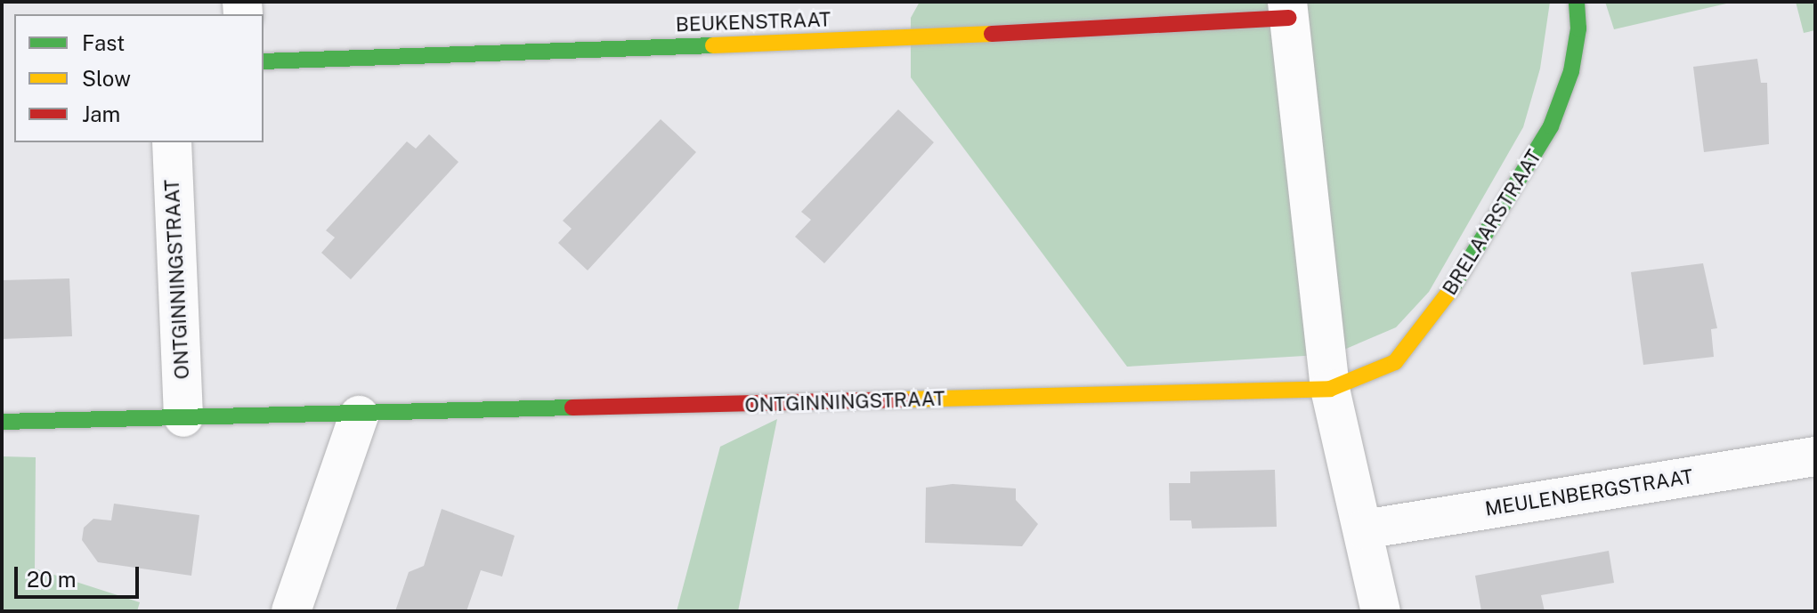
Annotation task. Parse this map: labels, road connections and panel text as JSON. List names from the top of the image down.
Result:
{
  "streets": {
    "street": [
      "BEUKENSTRAAT",
      "BRELAARSTRAAT",
      "ONTGINNINGSTRAAT",
      "MEULENBERGSTRAAT"
    ]
  },
  "crossings": [
    ["BRELAARSTRAAT", "ONTGINNINGSTRAAT"]
  ],
  "legend": ["Fast", "Slow", "Jam"],
  "scale_bar": "20 m"
}
